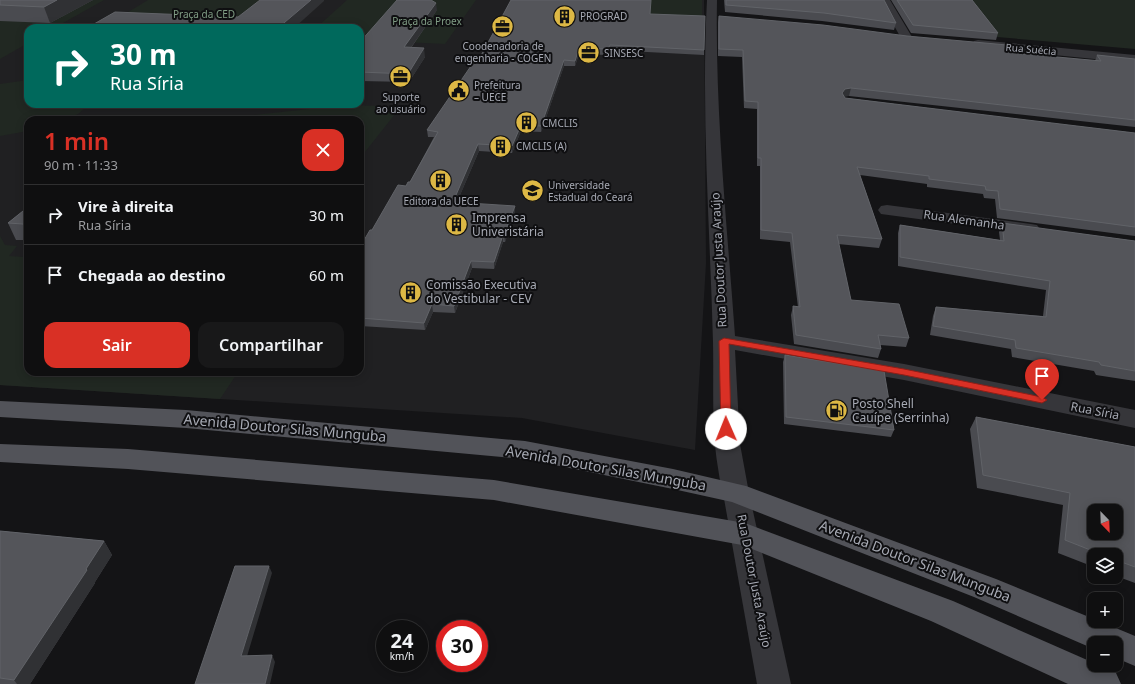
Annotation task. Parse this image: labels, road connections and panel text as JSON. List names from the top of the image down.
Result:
{
  "streets": {
    "main road": ["Avenida Doutor Silas Munguba"],
    "street": [
      "Rua Suécia",
      "Rua Alemanha",
      "Rua Doutor Justa Araújo",
      "Rua Síria"
    ]
  },
  "crossings": [
    ["Rua Doutor Justa Araújo", "Rua Síria"],
    ["Rua Doutor Justa Araújo", "Avenida Doutor Silas Munguba"]
  ],
  "parks": ["Praça da CED", "Praça da Proex"],
  "places": {
    "building": [
      "PROGRAD",
      "CMCLIS",
      "CMCLIS (A)",
      "Editora da UECE",
      "Imprensa Univeristária",
      "Comissão Executiva do Vestibular - CEV"
    ],
    "office": ["Coodenadoria de engenharia - COGEN", "SINSESC", "Suporte ao usuário"],
    "public building": ["Prefeitura – UECE"],
    "school or university": ["Universidade Estadual do Ceará"],
    "fuel station": ["Posto Shell Cauípe (Serrinha)"]
  },
  "north": "bottom right",
  "page": {
    "turn": ["30 m", "Rua Síria"],
    "heading": ["1 min", "90 m · 11:33"],
    "list": [
      {
        "name": "Vire à direita",
        "note": "Rua Síria",
        "value": "30 m"
      },
      {
        "name": "Chegada ao destino",
        "value": "60 m"
      }
    ],
    "buttons": ["Sair", "Compartilhar"],
    "map_buttons": ["+", "−"],
    "speed": "24 km/h",
    "limit": "30"
  }
}
